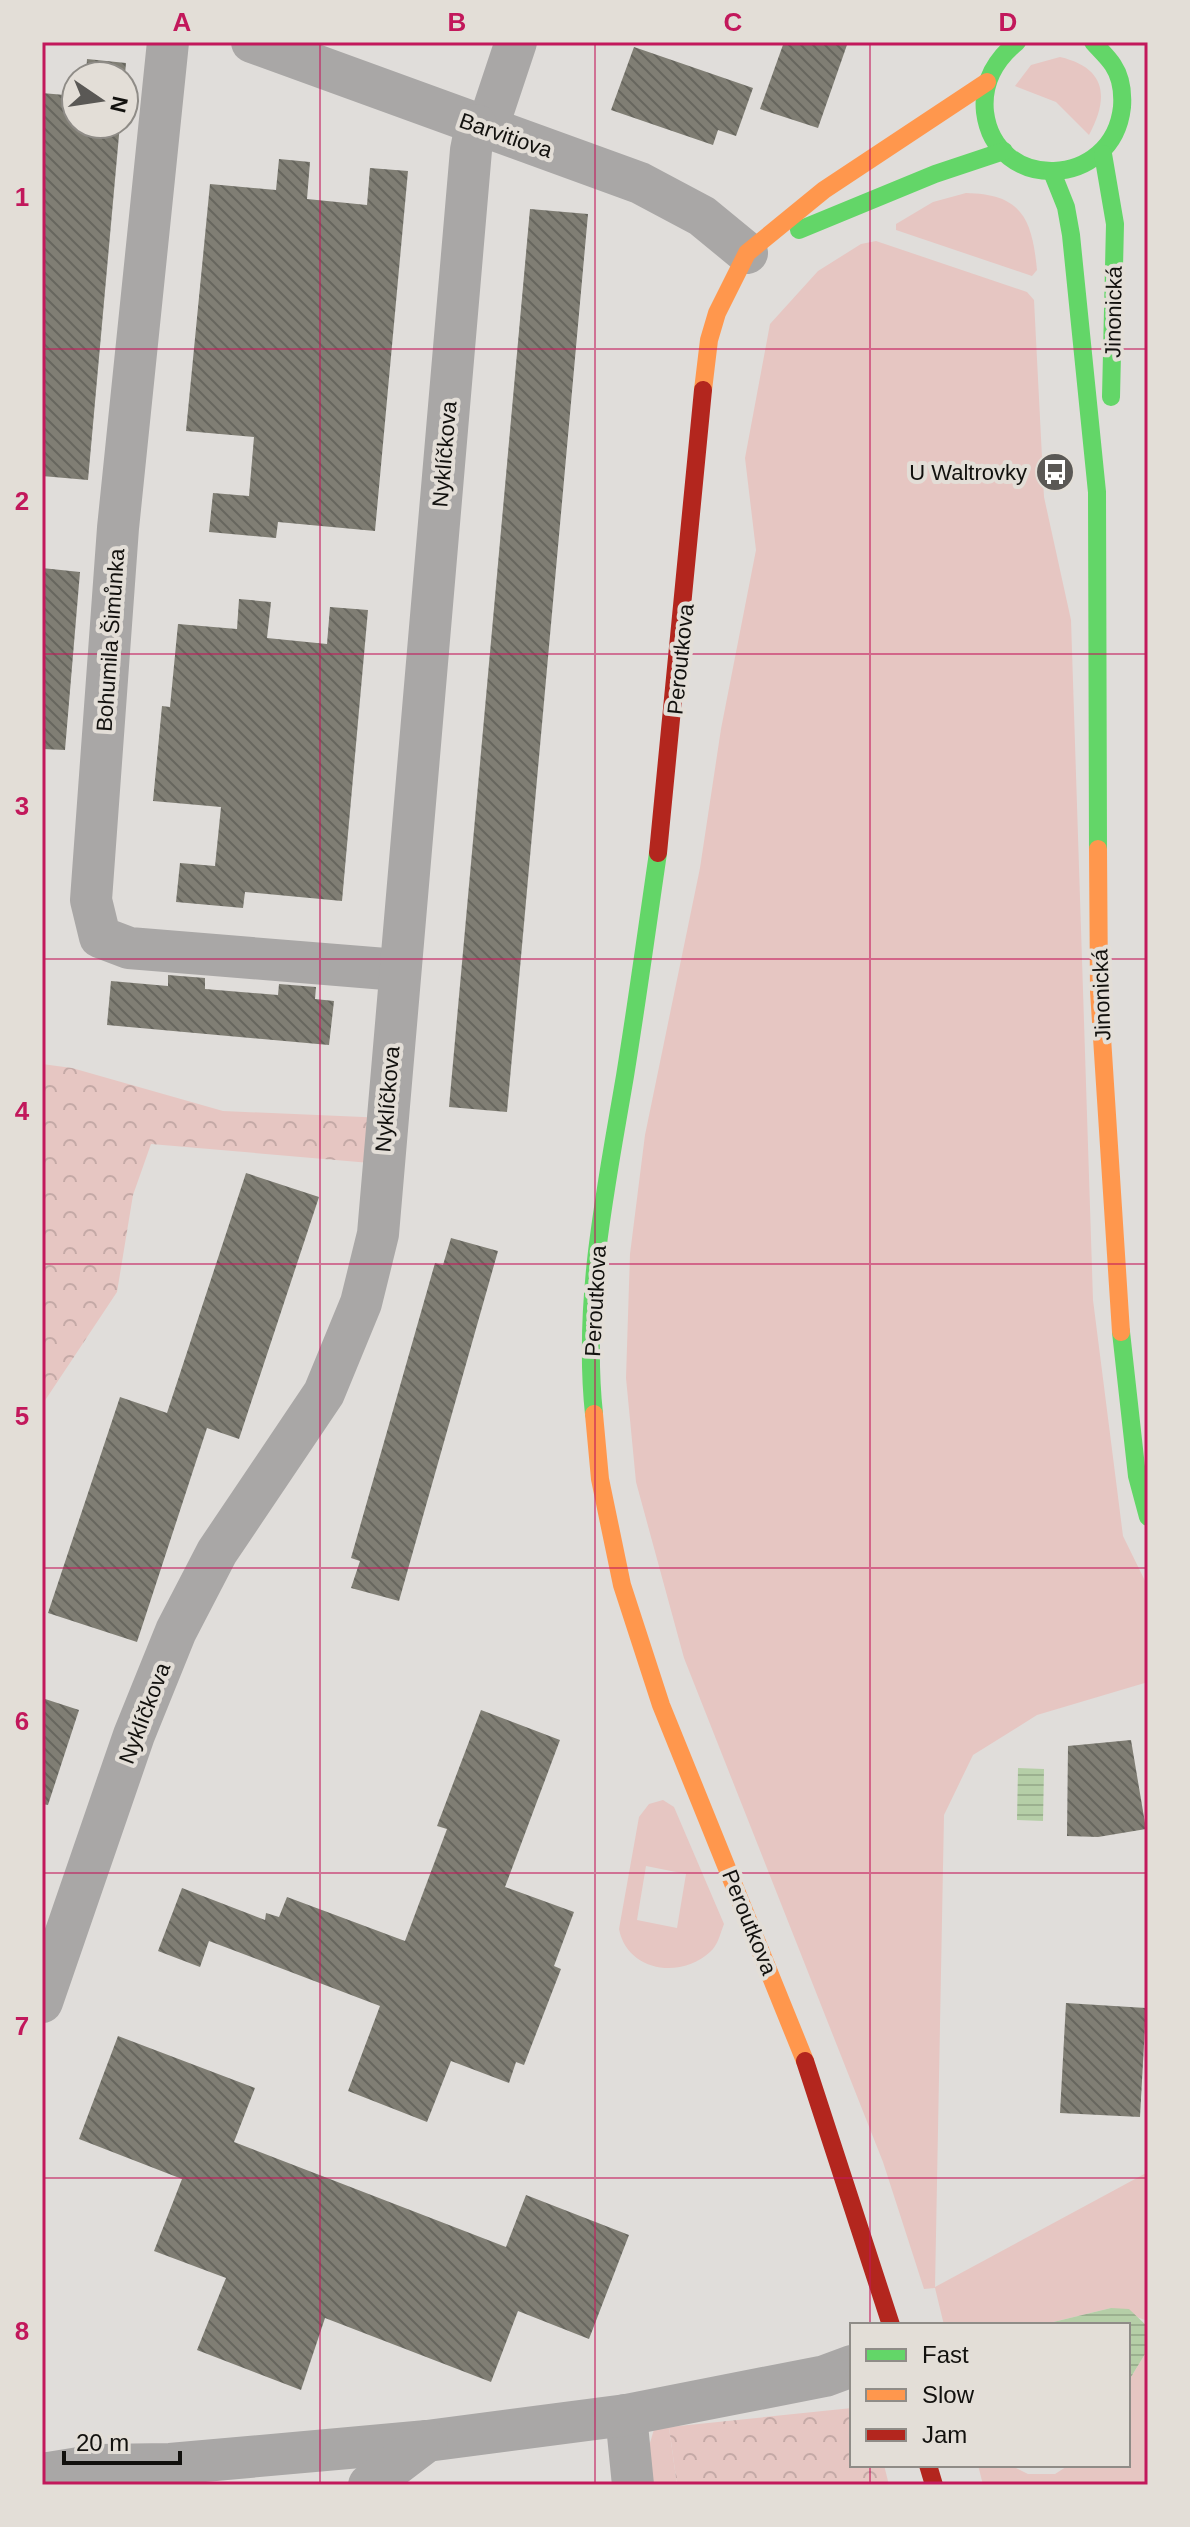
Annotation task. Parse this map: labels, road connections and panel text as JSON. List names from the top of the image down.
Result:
{
  "streets": {
    "street": [
      "Barvitiova",
      "Jinonická",
      "Nyklíčkova",
      "Bohumila Šimůnka",
      "Peroutkova"
    ]
  },
  "crossings": [
    ["Barvitiova", "Nyklíčkova"],
    ["Barvitiova", "Peroutkova"],
    ["Nyklíčkova", "Bohumila Šimůnka"]
  ],
  "places": {
    "bus stop": ["U Waltrovky"]
  },
  "legend": ["Fast", "Slow", "Jam"],
  "scale_bar": "20 m",
  "north": "right",
  "grid": {
    "columns": [
      "A",
      "B",
      "C",
      "D"
    ],
    "rows": [
      "1",
      "2",
      "3",
      "4",
      "5",
      "6",
      "7",
      "8"
    ]
  }
}
